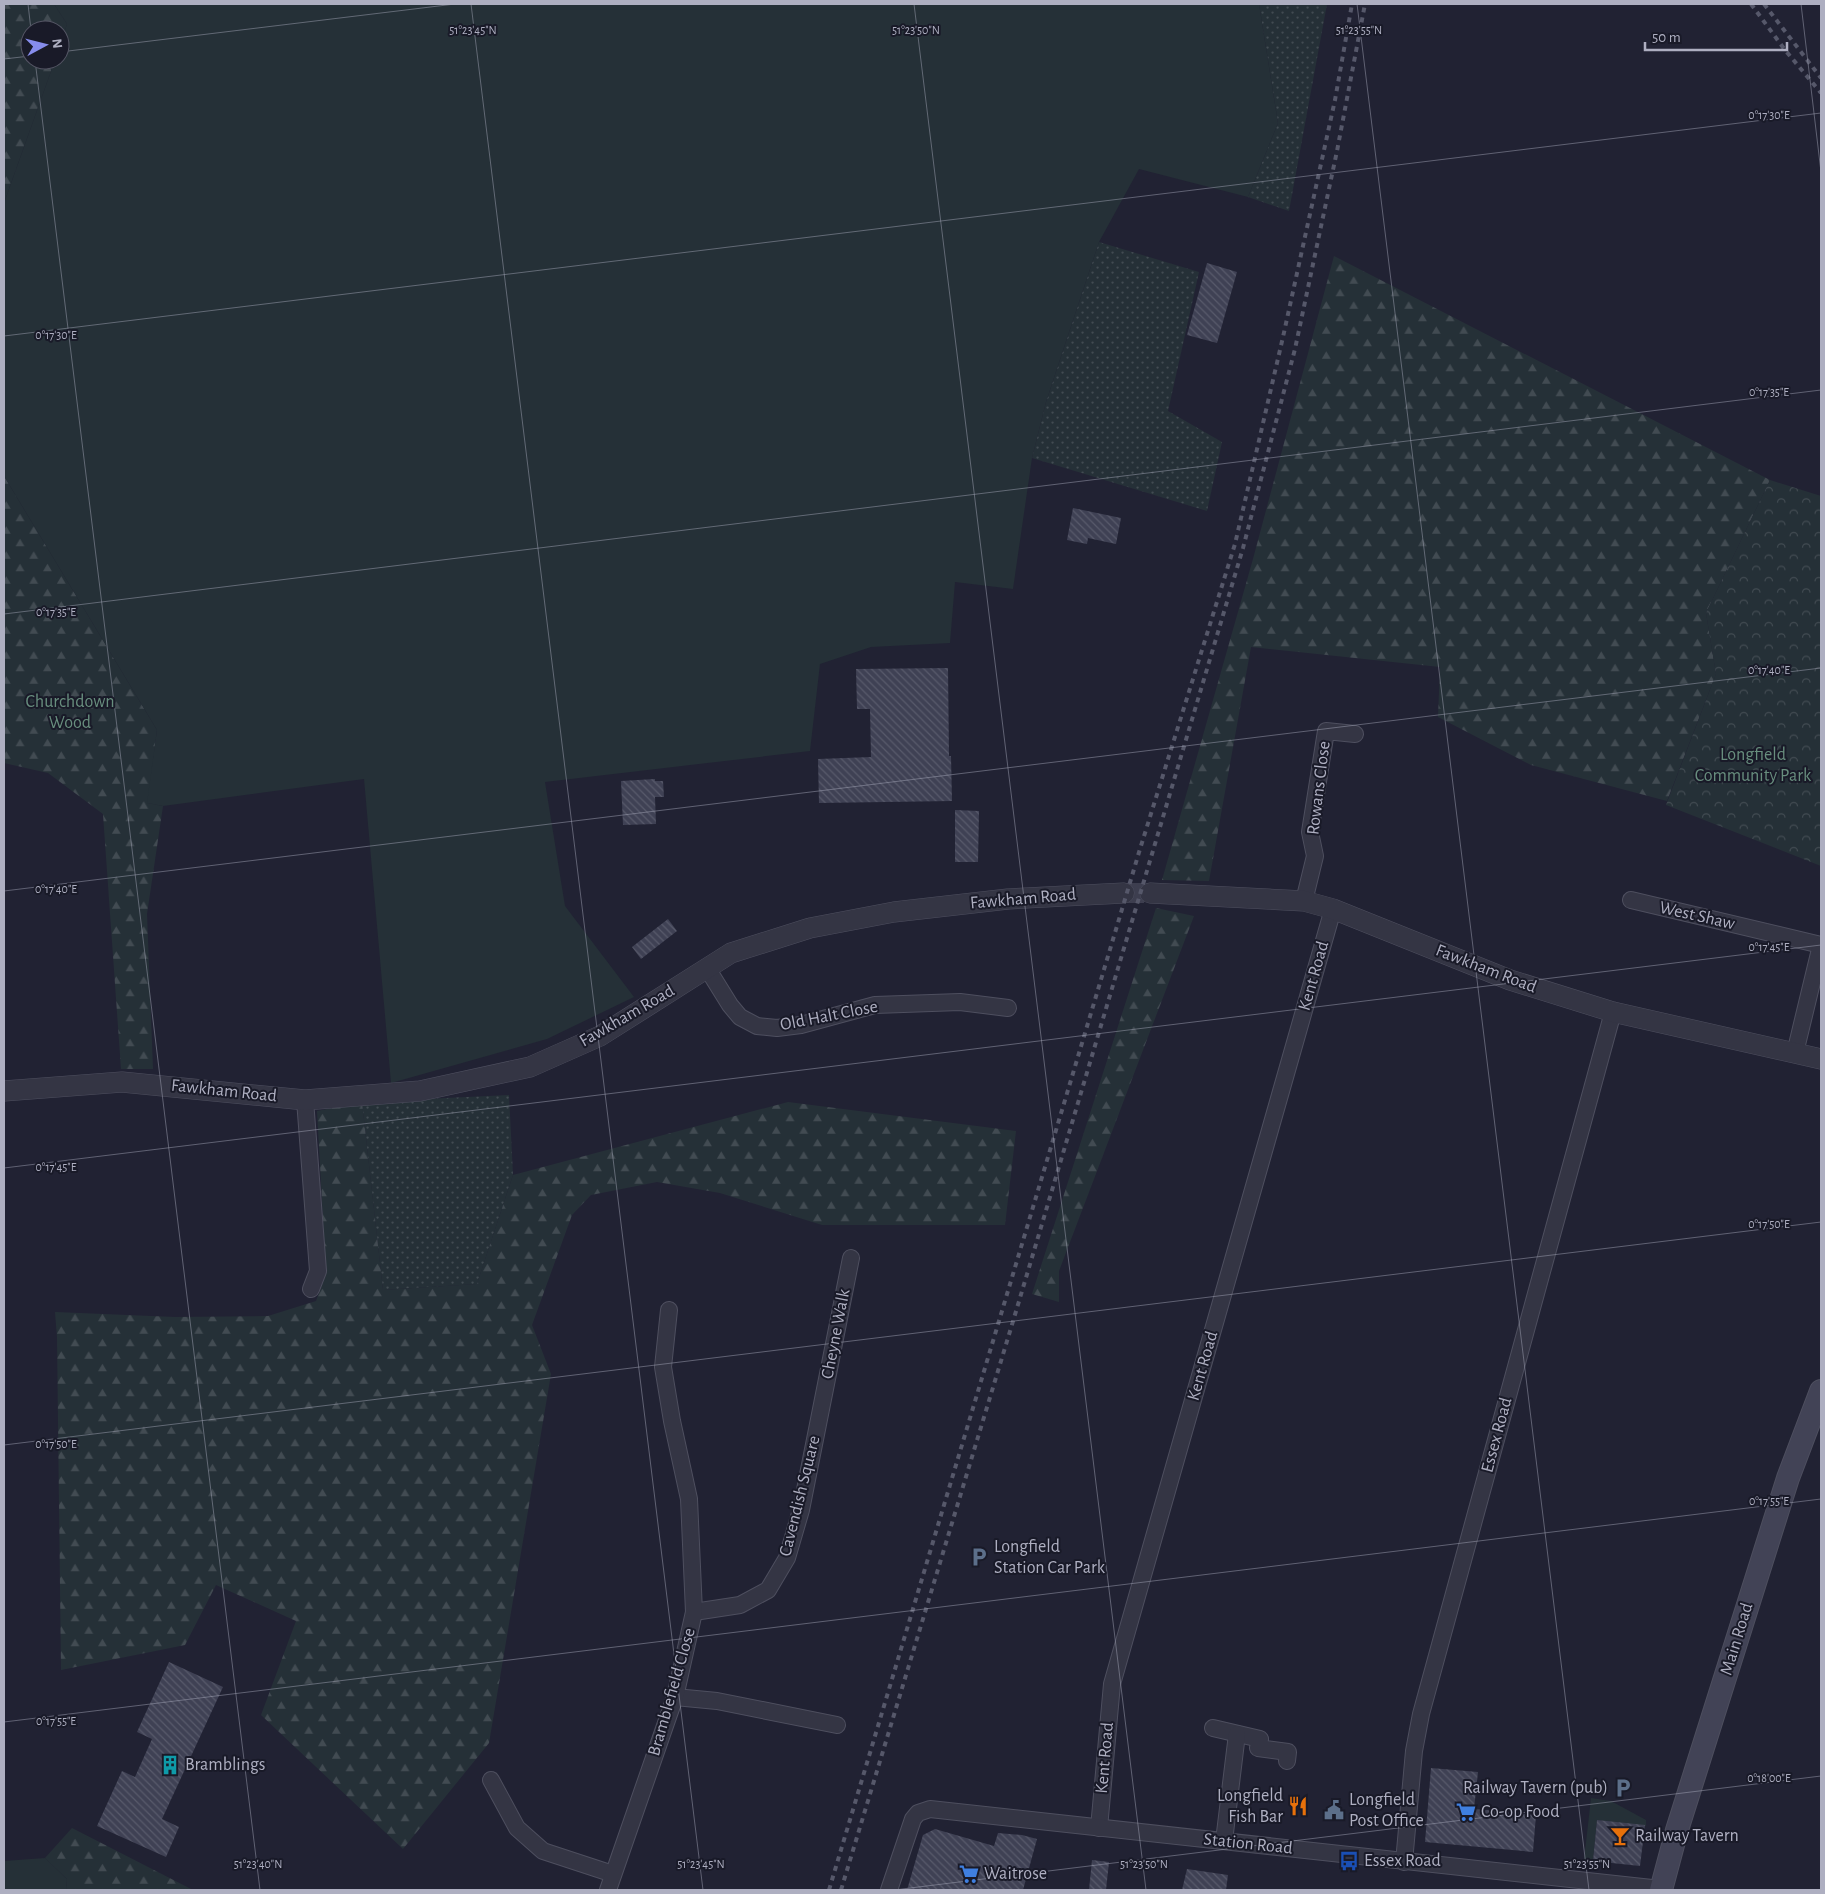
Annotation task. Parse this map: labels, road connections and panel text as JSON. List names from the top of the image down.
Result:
{
  "streets": {
    "main road": ["Main Road"],
    "street": [
      "Rowans Close",
      "Fawkham Road",
      "West Shaw",
      "Kent Road",
      "Old Halt Close",
      "Cheyne Walk",
      "Essex Road",
      "Cavendish Square",
      "Bramblefield Close",
      "Station Road"
    ]
  },
  "crossings": [
    ["Rowans Close", "Fawkham Road"],
    ["Fawkham Road", "West Shaw"],
    ["Fawkham Road", "Kent Road"],
    ["Fawkham Road", "Old Halt Close"],
    ["Fawkham Road", "Essex Road"],
    ["Kent Road", "Station Road"],
    ["Cheyne Walk", "Cavendish Square"],
    ["Essex Road", "Station Road"],
    ["Cavendish Square", "Bramblefield Close"],
    ["Main Road", "Station Road"]
  ],
  "parks": ["Churchdown Wood", "Longfield Community Park"],
  "places": {
    "parking": ["Longfield Station Car Park", "Railway Tavern (pub)"],
    "building": ["Bramblings"],
    "restaurant": ["Longfield Fish Bar"],
    "public building": ["Longfield Post Office"],
    "supermarket": ["Co-op Food", "Waitrose"],
    "bar": ["Railway Tavern"],
    "bus stop": ["Essex Road"]
  },
  "scale_bar": "50 m",
  "north": "right",
  "coordinates": [
    "51°23'45\"N",
    "51°23'50\"N",
    "51°23'55\"N",
    "0°17'30\"E",
    "0°17'35\"E",
    "0°17'40\"E",
    "0°17'45\"E",
    "0°17'50\"E",
    "0°17'55\"E",
    "0°18'00\"E",
    "51°23'40\"N"
  ]
}
